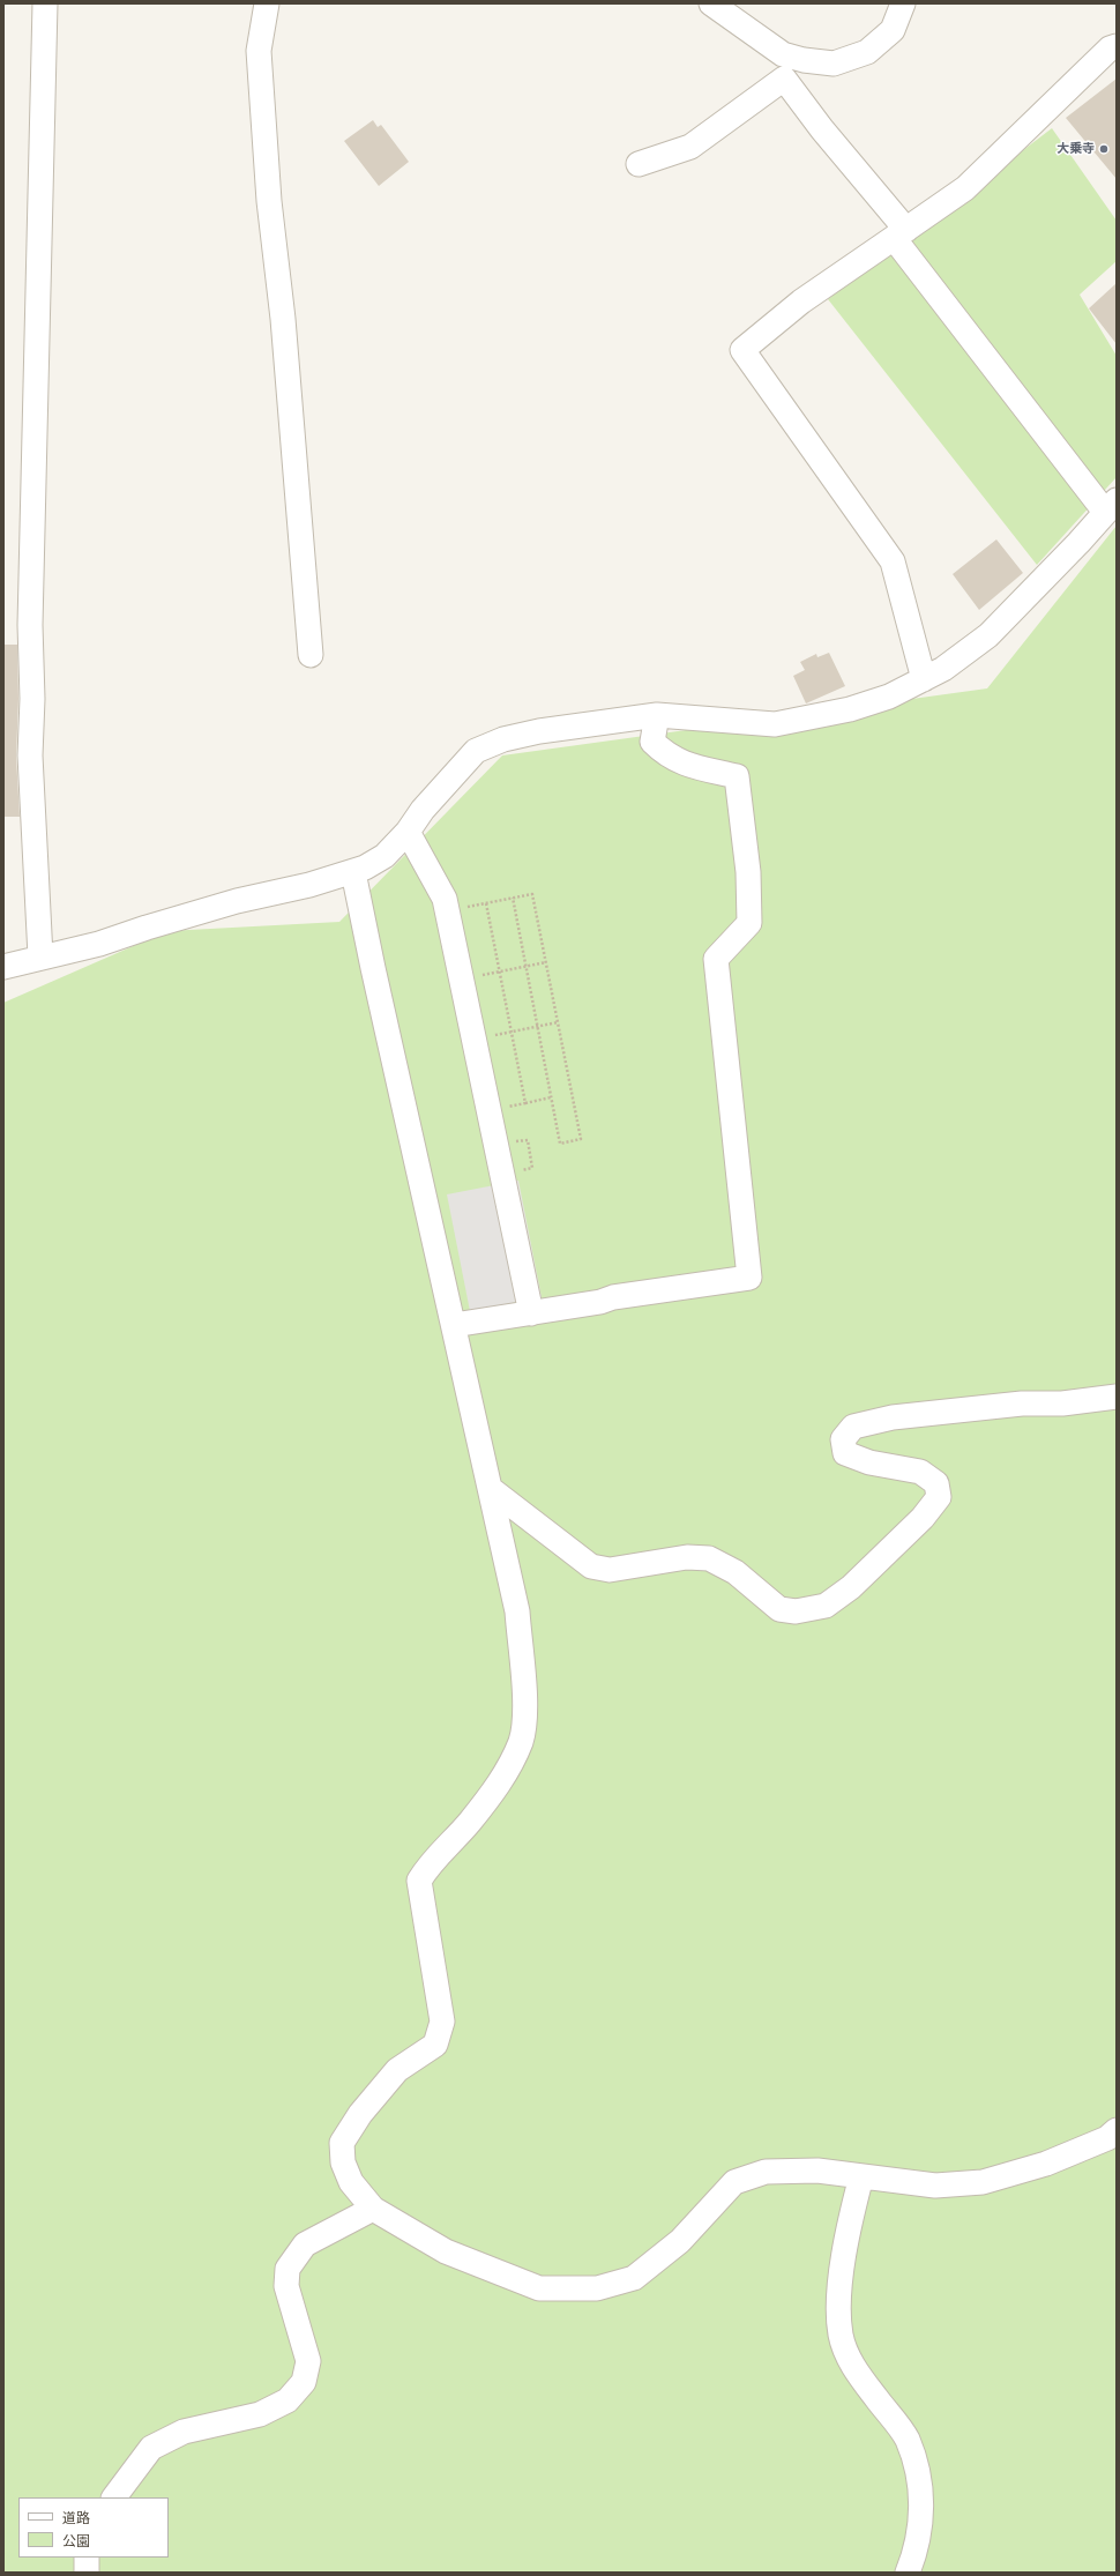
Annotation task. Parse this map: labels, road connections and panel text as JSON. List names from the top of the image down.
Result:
{
  "places": ["大乗寺"],
  "legend": ["道路", "公園"]
}
